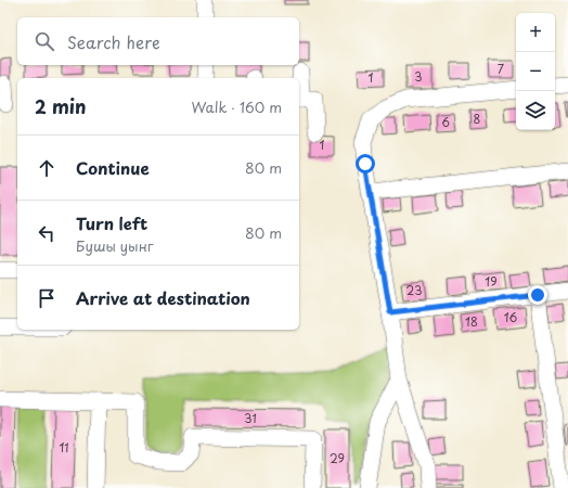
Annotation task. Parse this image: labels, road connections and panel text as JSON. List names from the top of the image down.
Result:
{
  "house_numbers": [
    "7",
    "3",
    "1",
    "8",
    "6",
    "1",
    "19",
    "23",
    "16",
    "18",
    "31",
    "11",
    "29"
  ],
  "page": {
    "map_buttons": ["+", "−"],
    "search": "Search here",
    "heading": ["2 min", "Walk · 160 m"],
    "list": [
      ["Continue", "80 m"],
      ["Turn left", "Бушы уынг", "80 m"],
      "Arrive at destination"
    ]
  }
}
